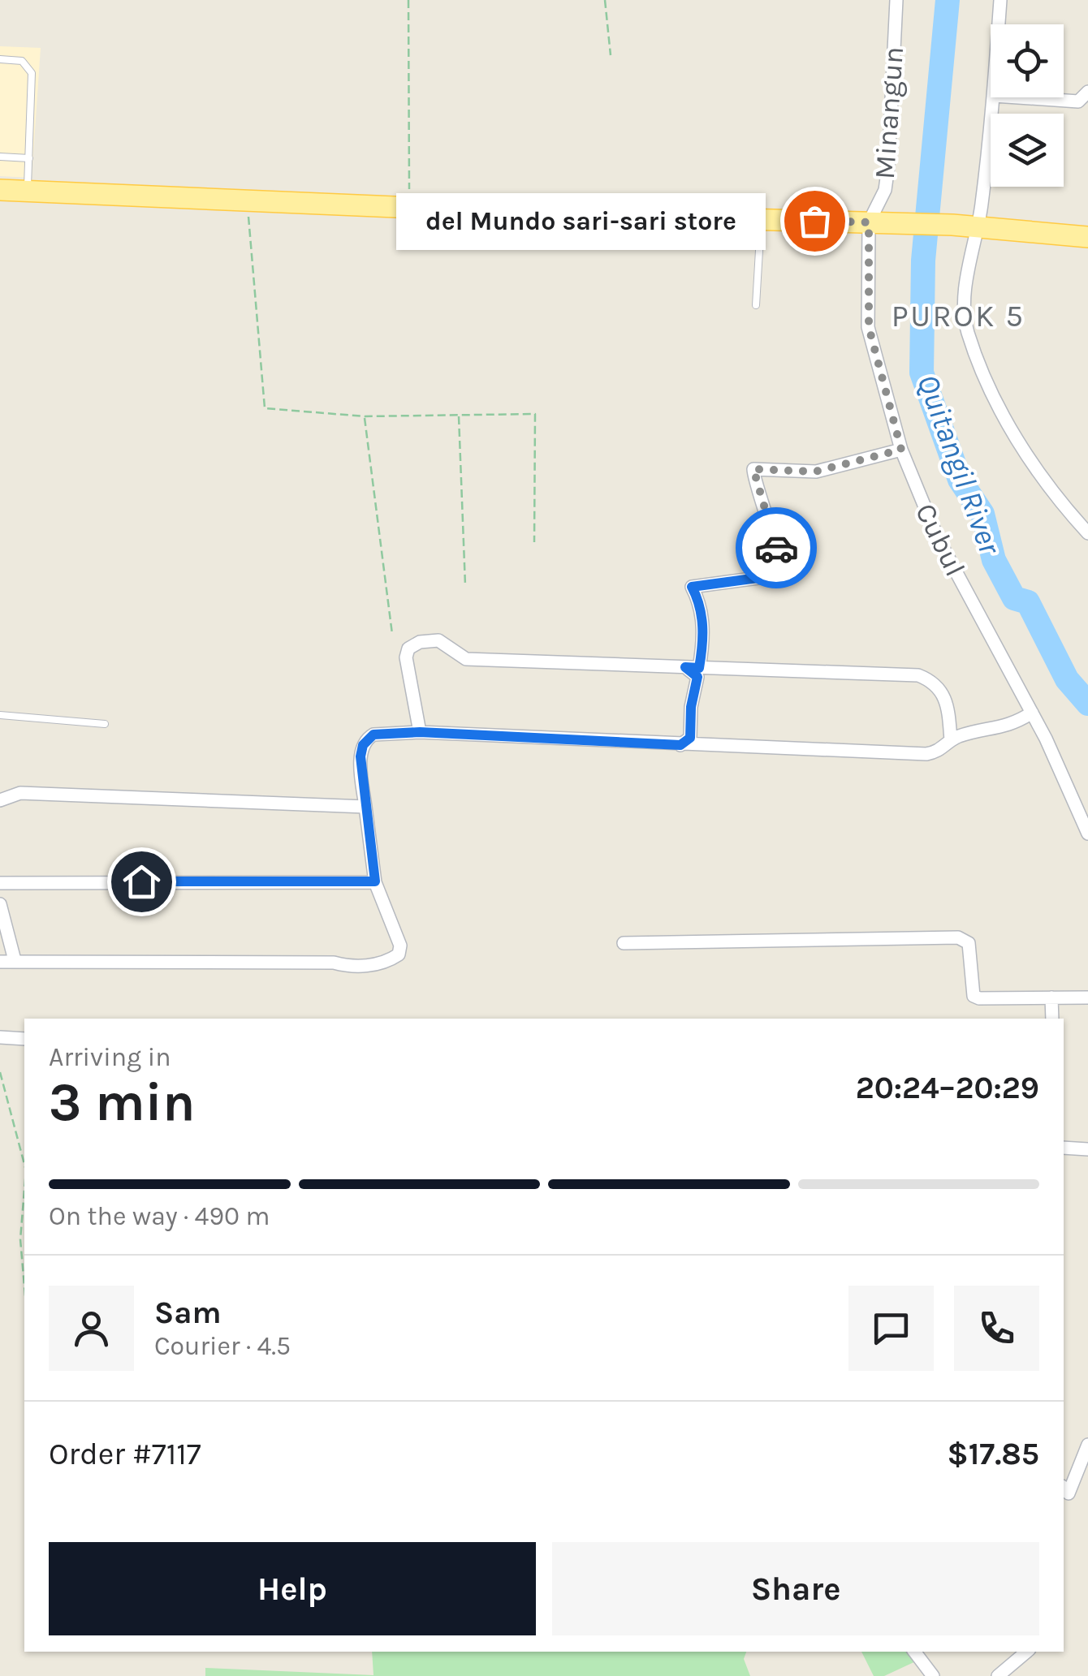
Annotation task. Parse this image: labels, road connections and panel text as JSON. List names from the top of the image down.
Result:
{
  "streets": {
    "street": ["Minangun", "Cubul"]
  },
  "crossings": [
    ["Minangun", "Cubul"]
  ],
  "districts": ["PUROK 5"],
  "water": ["Quitangil River"],
  "places": ["del Mundo sari-sari store"],
  "page": {
    "bubble": "del Mundo sari-sari store",
    "heading": ["3 min", "Arriving in", "20:24–20:29"],
    "panel": [
      "Sam",
      "Courier · 4.5",
      "Order #7117",
      "$17.85"
    ],
    "bar": "On the way · 490 m",
    "buttons": ["Help", "Share"]
  }
}
